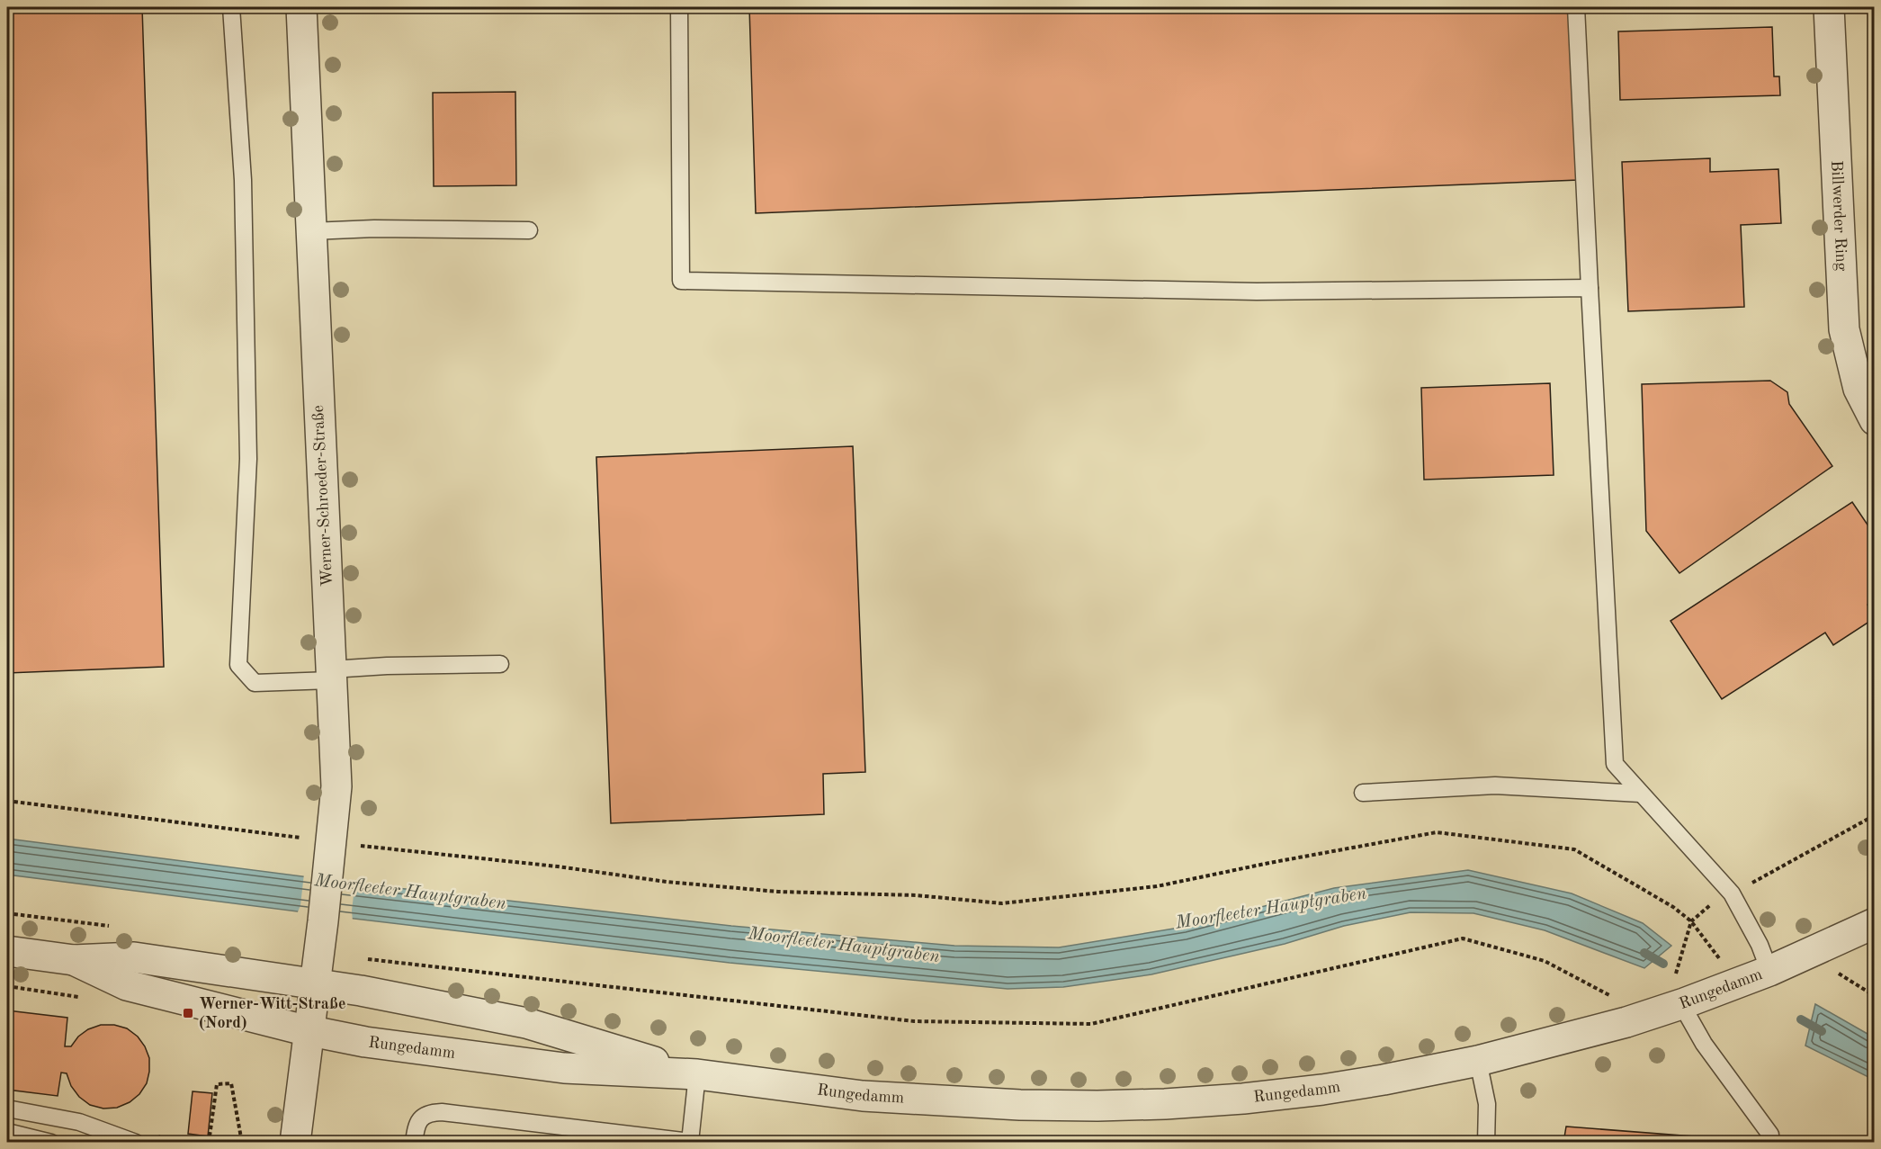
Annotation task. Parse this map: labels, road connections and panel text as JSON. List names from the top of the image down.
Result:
{
  "streets": {
    "street": ["Billwerder Ring", "Werner-Schroeder-Straße", "Rungedamm"]
  },
  "crossings": [
    ["Werner-Schroeder-Straße", "Rungedamm"]
  ],
  "water": ["Moorfleeter Hauptgraben"],
  "places": {
    "transit": ["Werner-Witt-Straße (Nord)"]
  }
}
